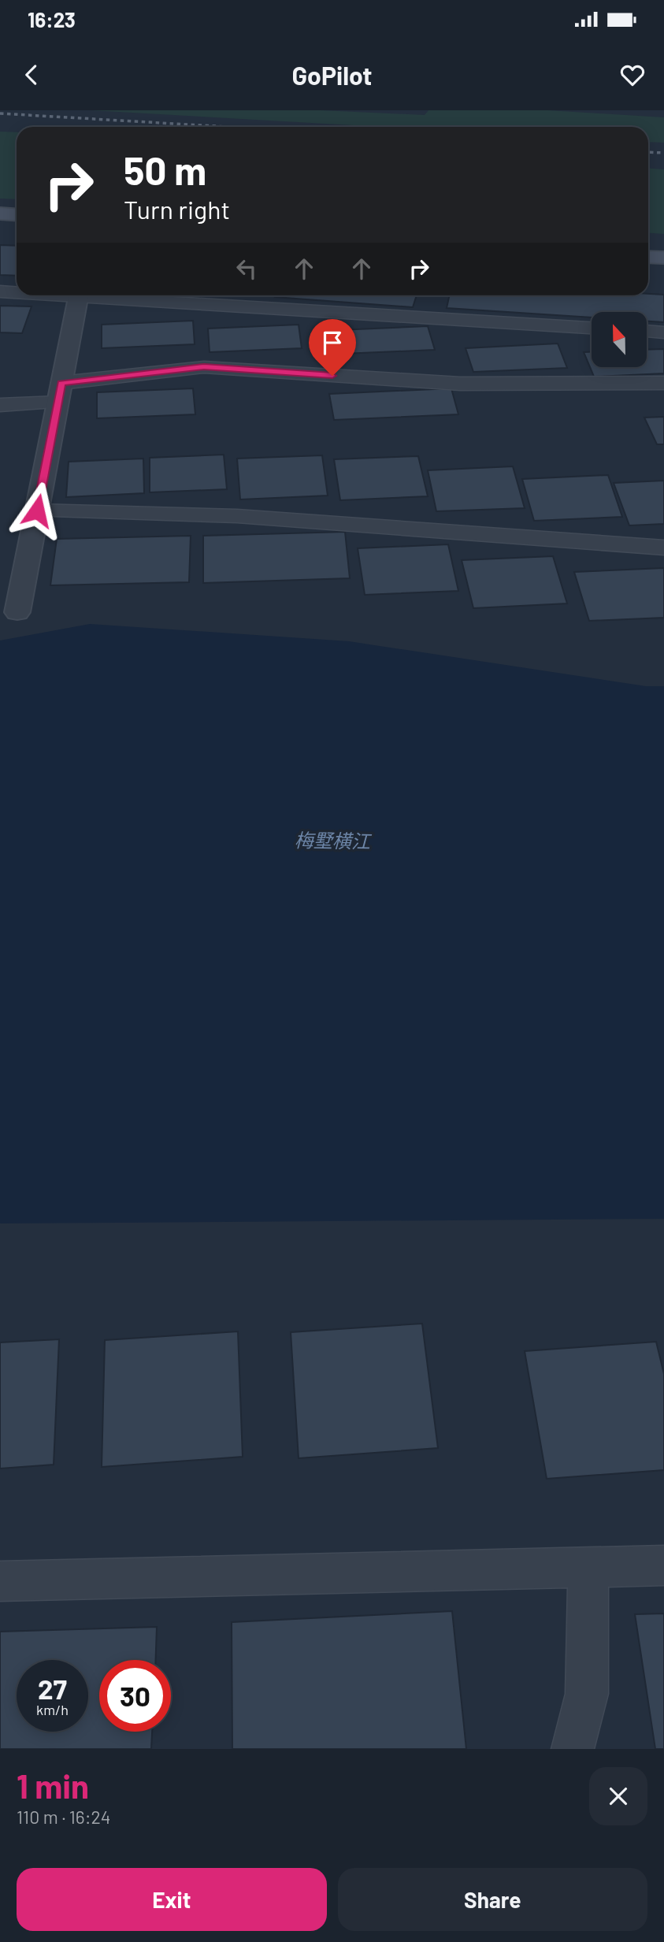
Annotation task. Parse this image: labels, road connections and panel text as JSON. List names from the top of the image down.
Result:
{
  "water": ["梅墅横江"],
  "north": "top",
  "page": {
    "status": "16:23",
    "header": "GoPilot",
    "turn": ["50 m", "Turn right"],
    "speed": "27 km/h",
    "limit": "30",
    "heading": ["1 min", "110 m · 16:24"],
    "buttons": ["Exit", "Share"]
  }
}
